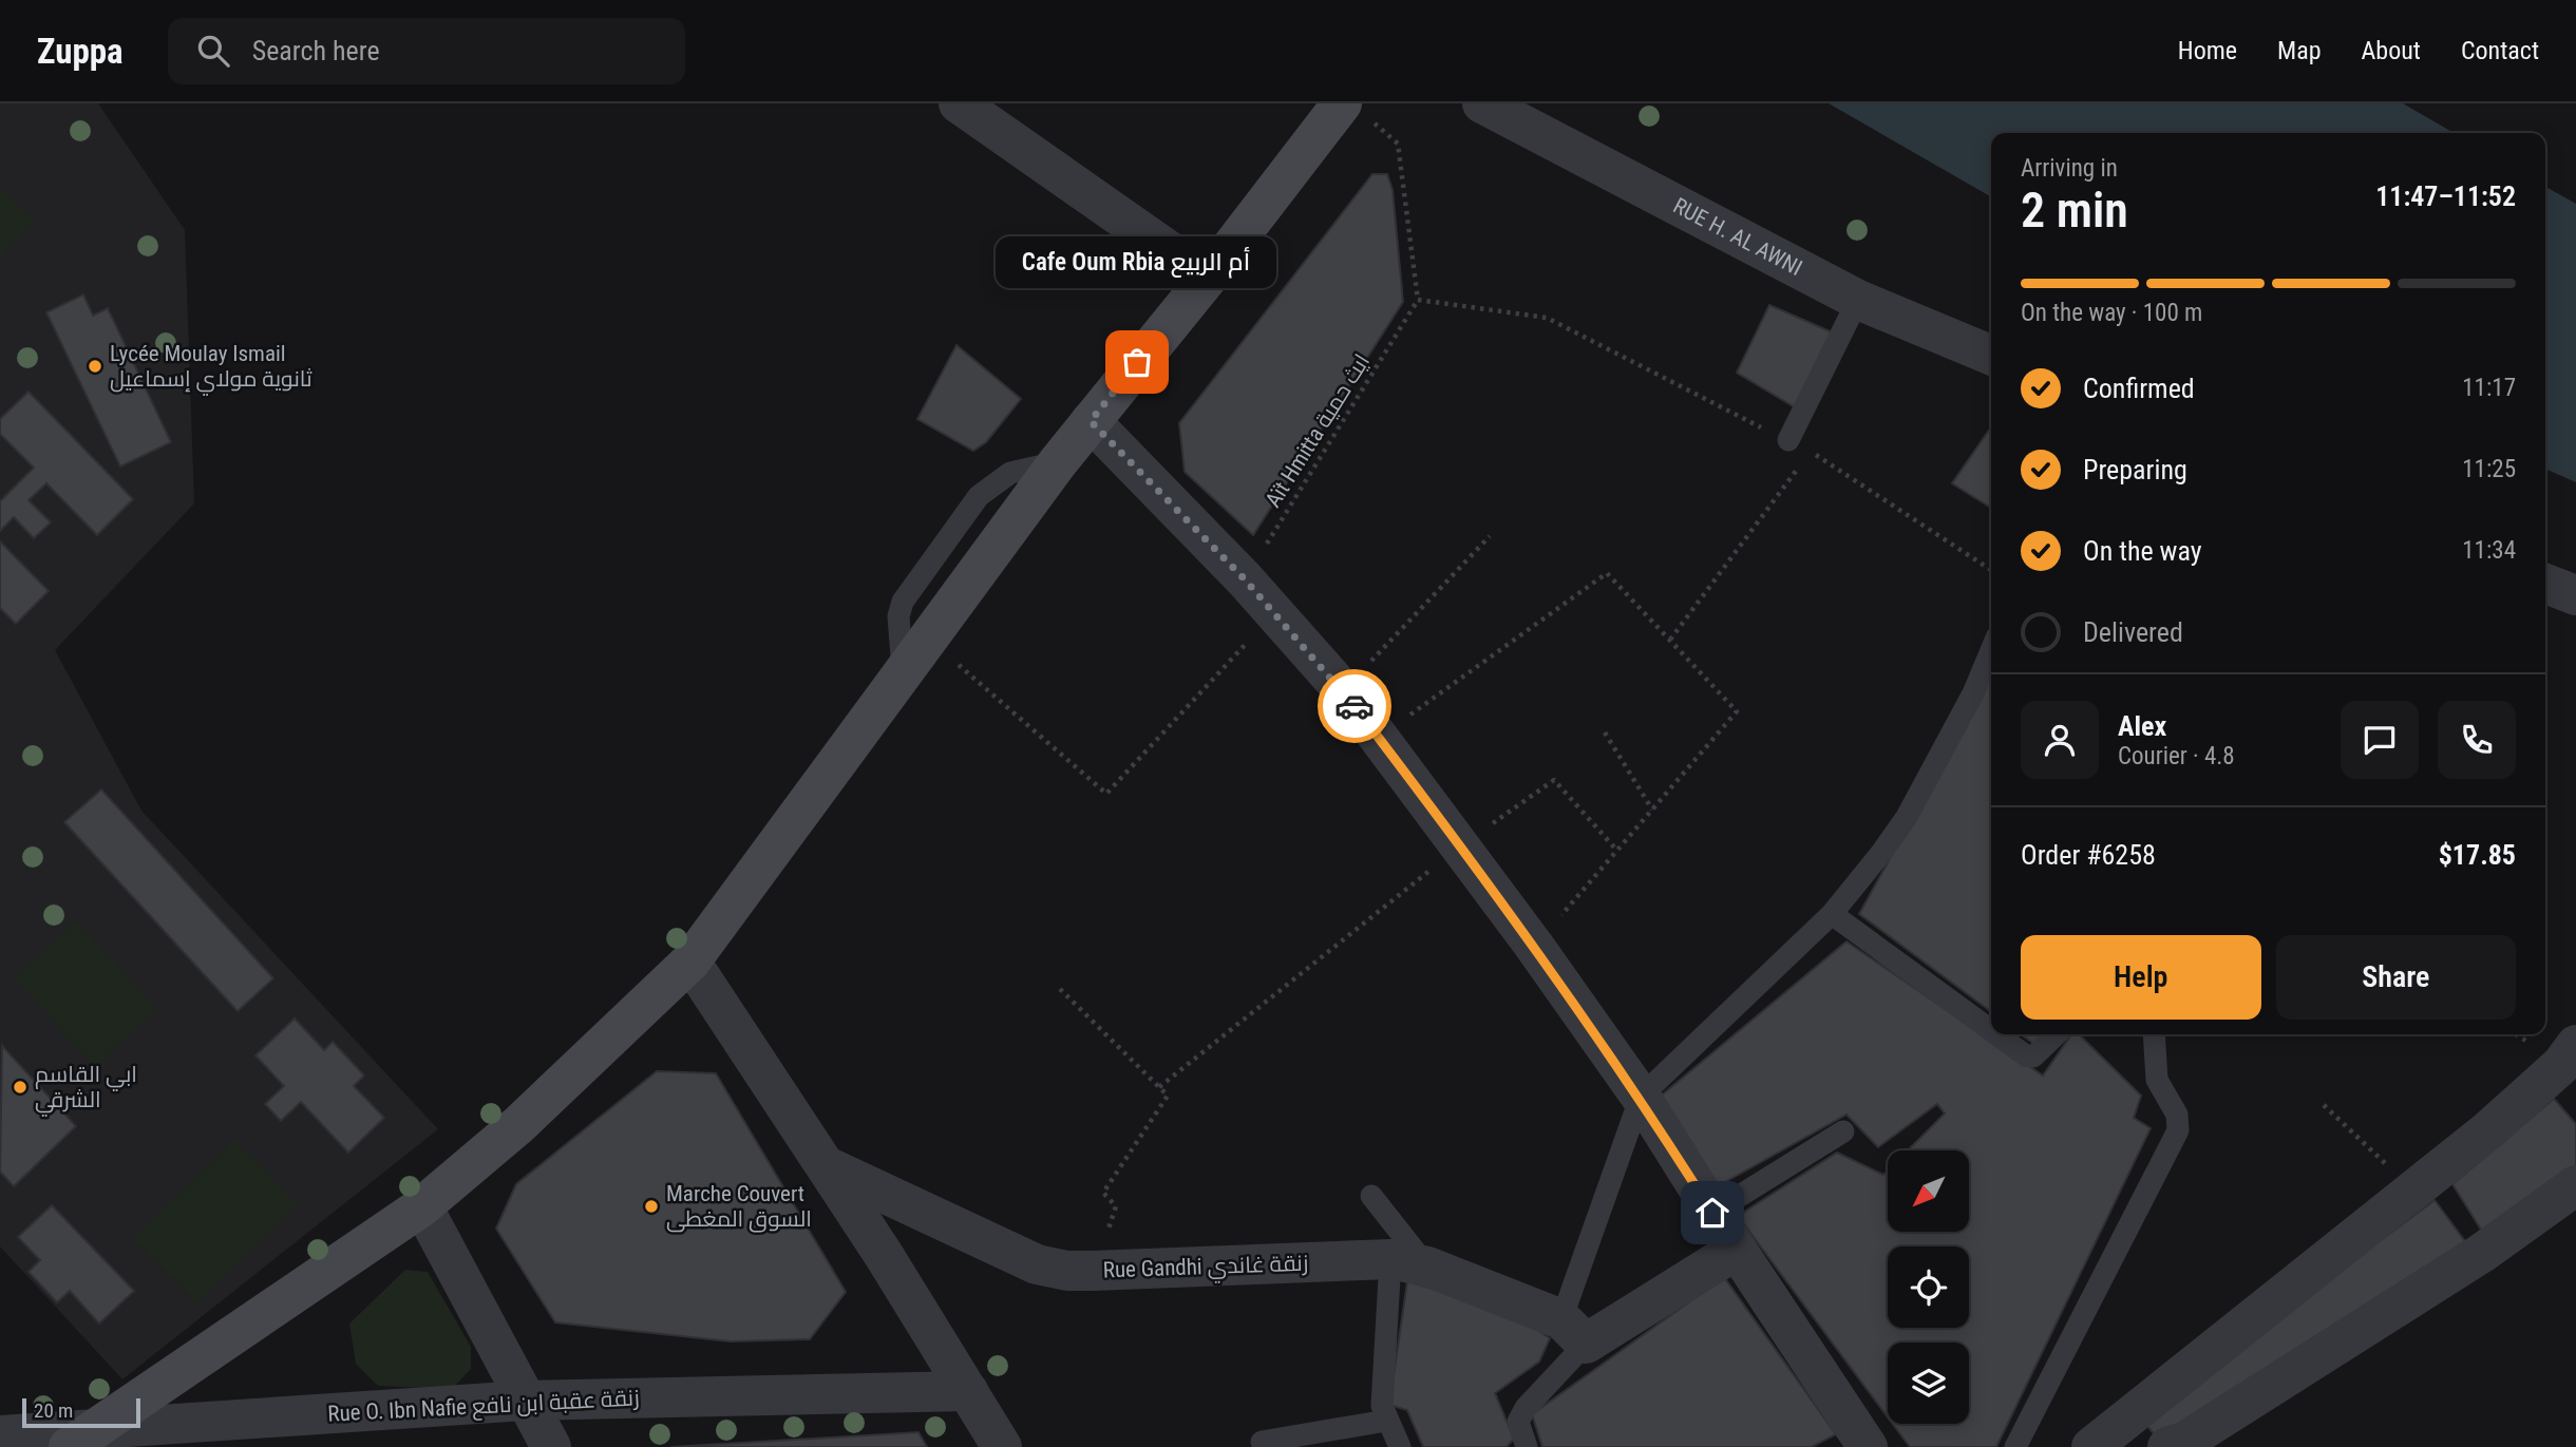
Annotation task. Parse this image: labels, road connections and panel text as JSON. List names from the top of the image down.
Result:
{
  "streets": {
    "street": ["RUE H. AL AWNI", "Rue Gandhi زنقة غاندي", "Rue O. Ibn Nafie زنقة عقبة ابن نافع"],
    "path": ["Aït Hmitta ايث حمية"]
  },
  "places": [
    "Cafe Oum Rbia أم الربيع",
    "Lycée Moulay Ismail ثانوية مولاي إسماعيل",
    "ابي القاسم الشرقي",
    "Marche Couvert السوق المغطى"
  ],
  "scale_bar": "20 m",
  "north": "bottom left",
  "page": {
    "header": "Zuppa",
    "search": "Search here",
    "nav": [
      "Home",
      "Map",
      "About",
      "Contact"
    ],
    "heading": ["2 min", "Arriving in", "11:47–11:52"],
    "panel": [
      "Alex",
      "Courier · 4.8",
      "Order #6258",
      "$17.85"
    ],
    "bubble": "Cafe Oum Rbia أم الربيع",
    "bar": "On the way · 100 m",
    "list": [
      ["Confirmed", "11:17"],
      ["Preparing", "11:25"],
      ["On the way", "11:34"],
      "Delivered"
    ],
    "buttons": ["Help", "Share"],
    "scale": "20 m"
  }
}
